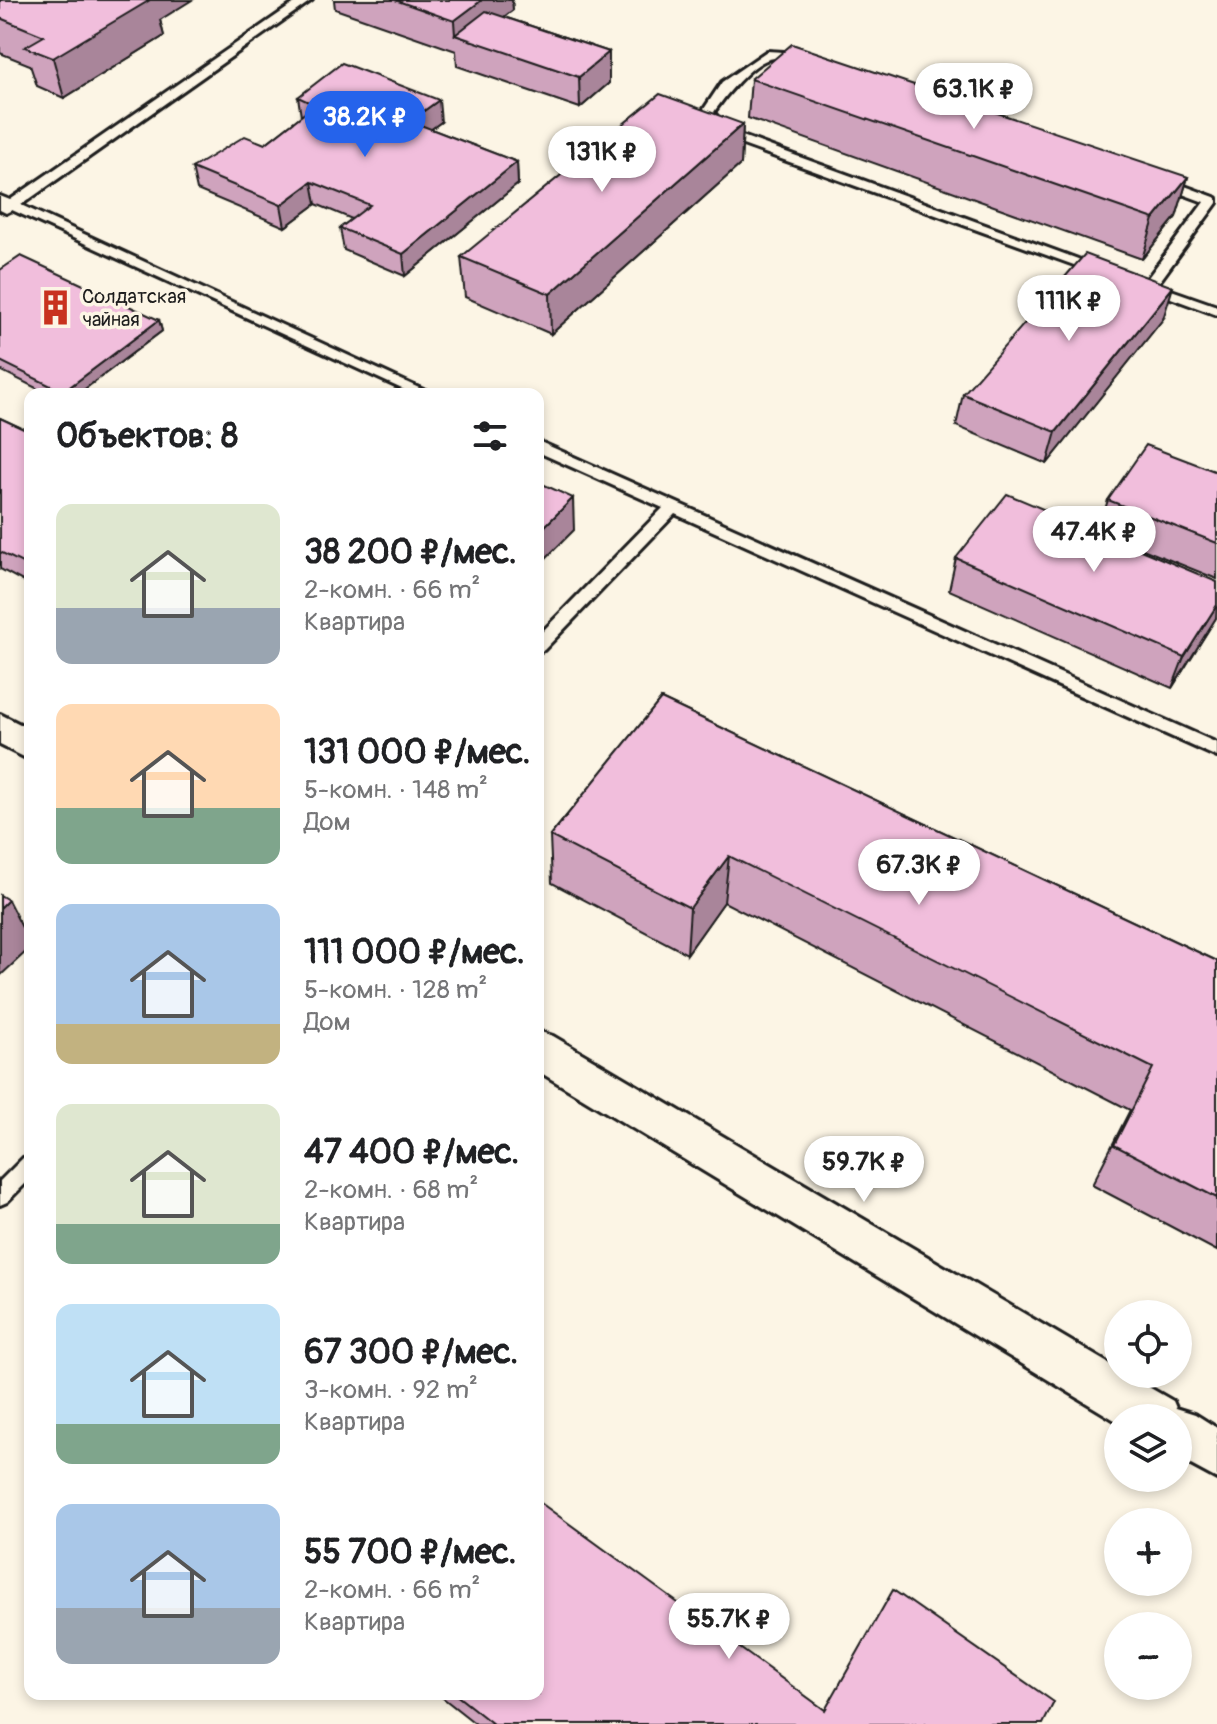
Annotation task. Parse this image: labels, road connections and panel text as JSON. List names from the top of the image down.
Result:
{
  "places": {
    "building": ["Солдатская чайная"]
  },
  "page": {
    "price": [
      "63.1K ₽",
      "38.2K ₽",
      "131K ₽",
      "111K ₽",
      "47.4K ₽",
      "67.3K ₽",
      "59.7K ₽",
      "55.7K ₽"
    ],
    "heading": "Объектов: 8",
    "list": [
      {
        "name": "38 200 ₽/мес.",
        "note": "2-комн. · 66 m² · Квартира"
      },
      {
        "name": "131 000 ₽/мес.",
        "note": "5-комн. · 148 m² · Дом"
      },
      {
        "name": "111 000 ₽/мес.",
        "note": "5-комн. · 128 m² · Дом"
      },
      {
        "name": "47 400 ₽/мес.",
        "note": "2-комн. · 68 m² · Квартира"
      },
      {
        "name": "67 300 ₽/мес.",
        "note": "3-комн. · 92 m² · Квартира"
      },
      {
        "name": "55 700 ₽/мес.",
        "note": "2-комн. · 66 m² · Квартира"
      }
    ],
    "map_buttons": ["+", "−"]
  }
}
